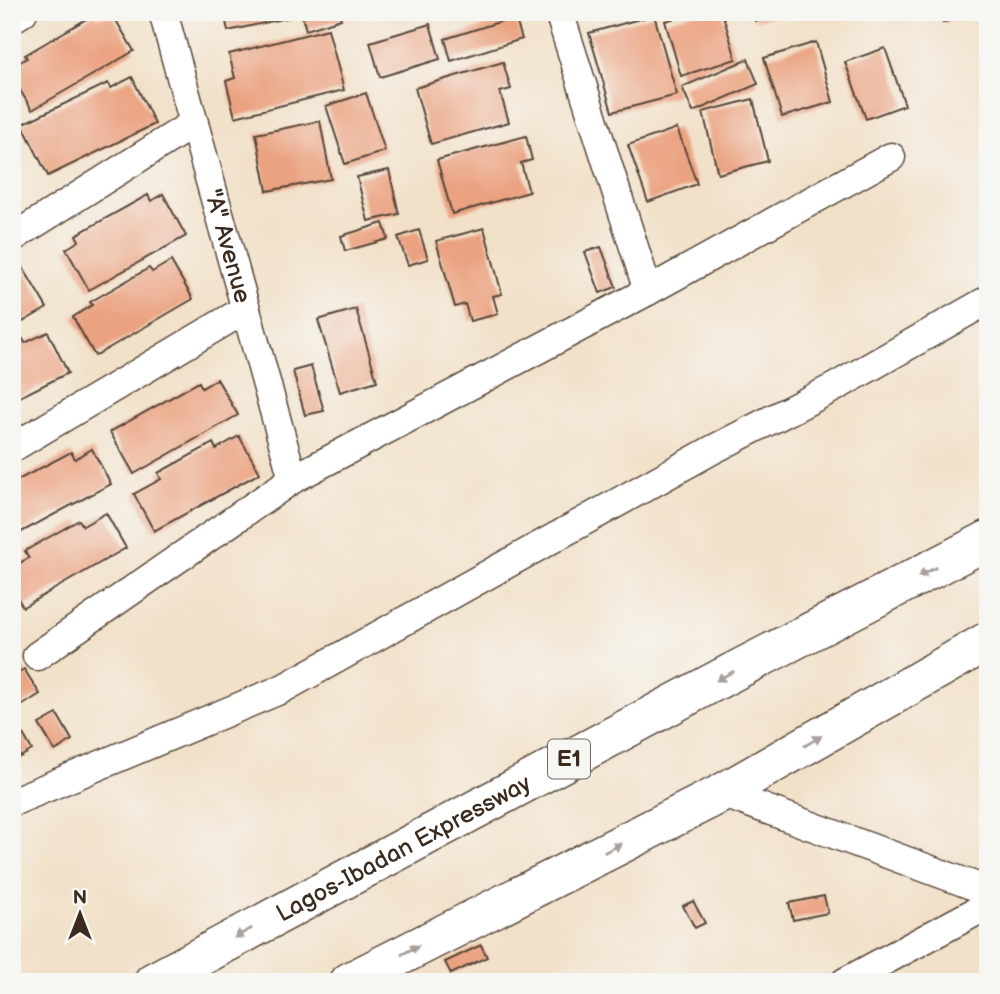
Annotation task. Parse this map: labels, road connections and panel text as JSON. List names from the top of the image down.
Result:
{
  "streets": {
    "highway": ["E1", "Lagos-Ibadan Expressway"],
    "street": ["\"A\" Avenue"]
  },
  "north": "top"
}
